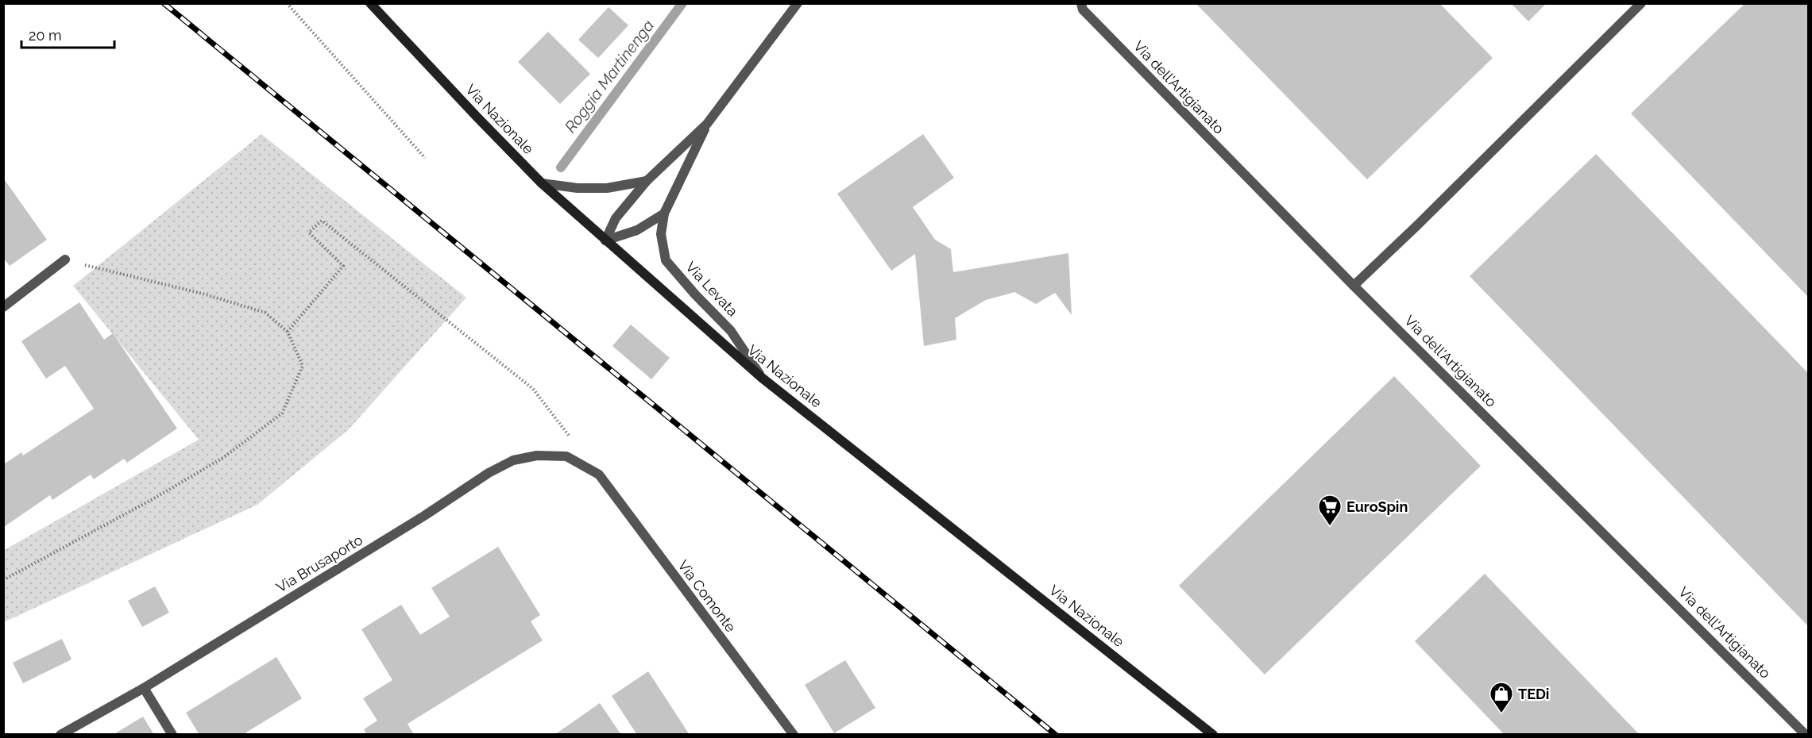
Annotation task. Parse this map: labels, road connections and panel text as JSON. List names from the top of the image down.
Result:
{
  "streets": {
    "main road": ["Via Nazionale"],
    "street": [
      "Via dell'Artigianato",
      "Via Levata",
      "Via Brusaporto",
      "Via Comonte"
    ]
  },
  "crossings": [
    ["Via Nazionale", "Via Levata"],
    ["Via Brusaporto", "Via Comonte"]
  ],
  "water": ["Roggia Martinenga"],
  "places": {
    "supermarket": ["EuroSpin"],
    "shop": ["TEDi"]
  },
  "scale_bar": "20 m"
}
